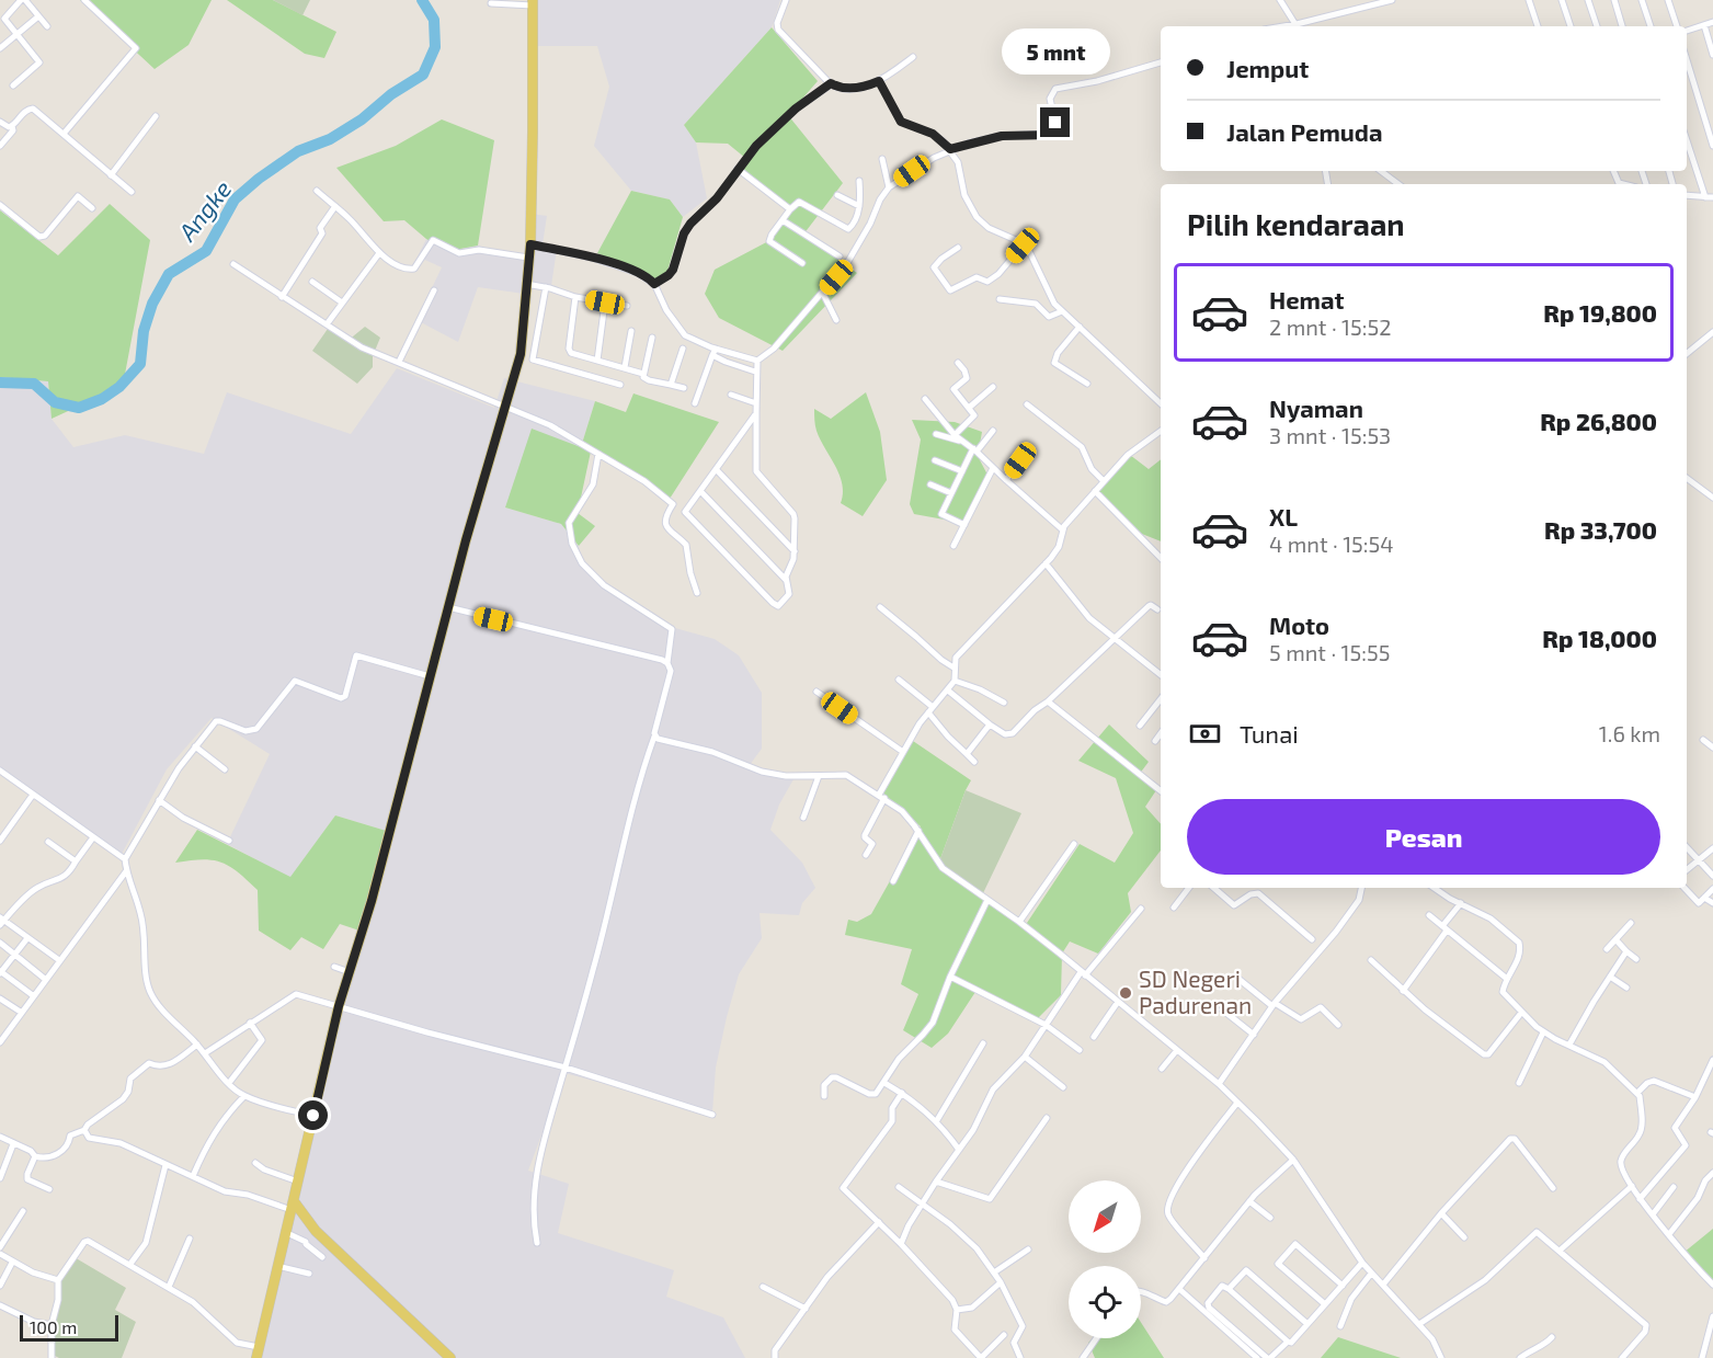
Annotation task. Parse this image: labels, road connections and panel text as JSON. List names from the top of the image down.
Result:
{
  "water": ["Angke"],
  "places": ["SD Negeri Padurenan"],
  "scale_bar": "100 m",
  "north": "bottom left",
  "page": {
    "banner": ["Jemput", "Jalan Pemuda"],
    "bubble": "5 mnt",
    "heading": "Pilih kendaraan",
    "list": [
      {
        "name": "Hemat",
        "note": "2 mnt · 15:52",
        "value": "Rp 19,800"
      },
      {
        "name": "Nyaman",
        "note": "3 mnt · 15:53",
        "value": "Rp 26,800"
      },
      {
        "name": "XL",
        "note": "4 mnt · 15:54",
        "value": "Rp 33,700"
      },
      {
        "name": "Moto",
        "note": "5 mnt · 15:55",
        "value": "Rp 18,000"
      }
    ],
    "pay": ["Tunai", "1.6 km"],
    "buttons": "Pesan",
    "scale": "100 m"
  }
}
